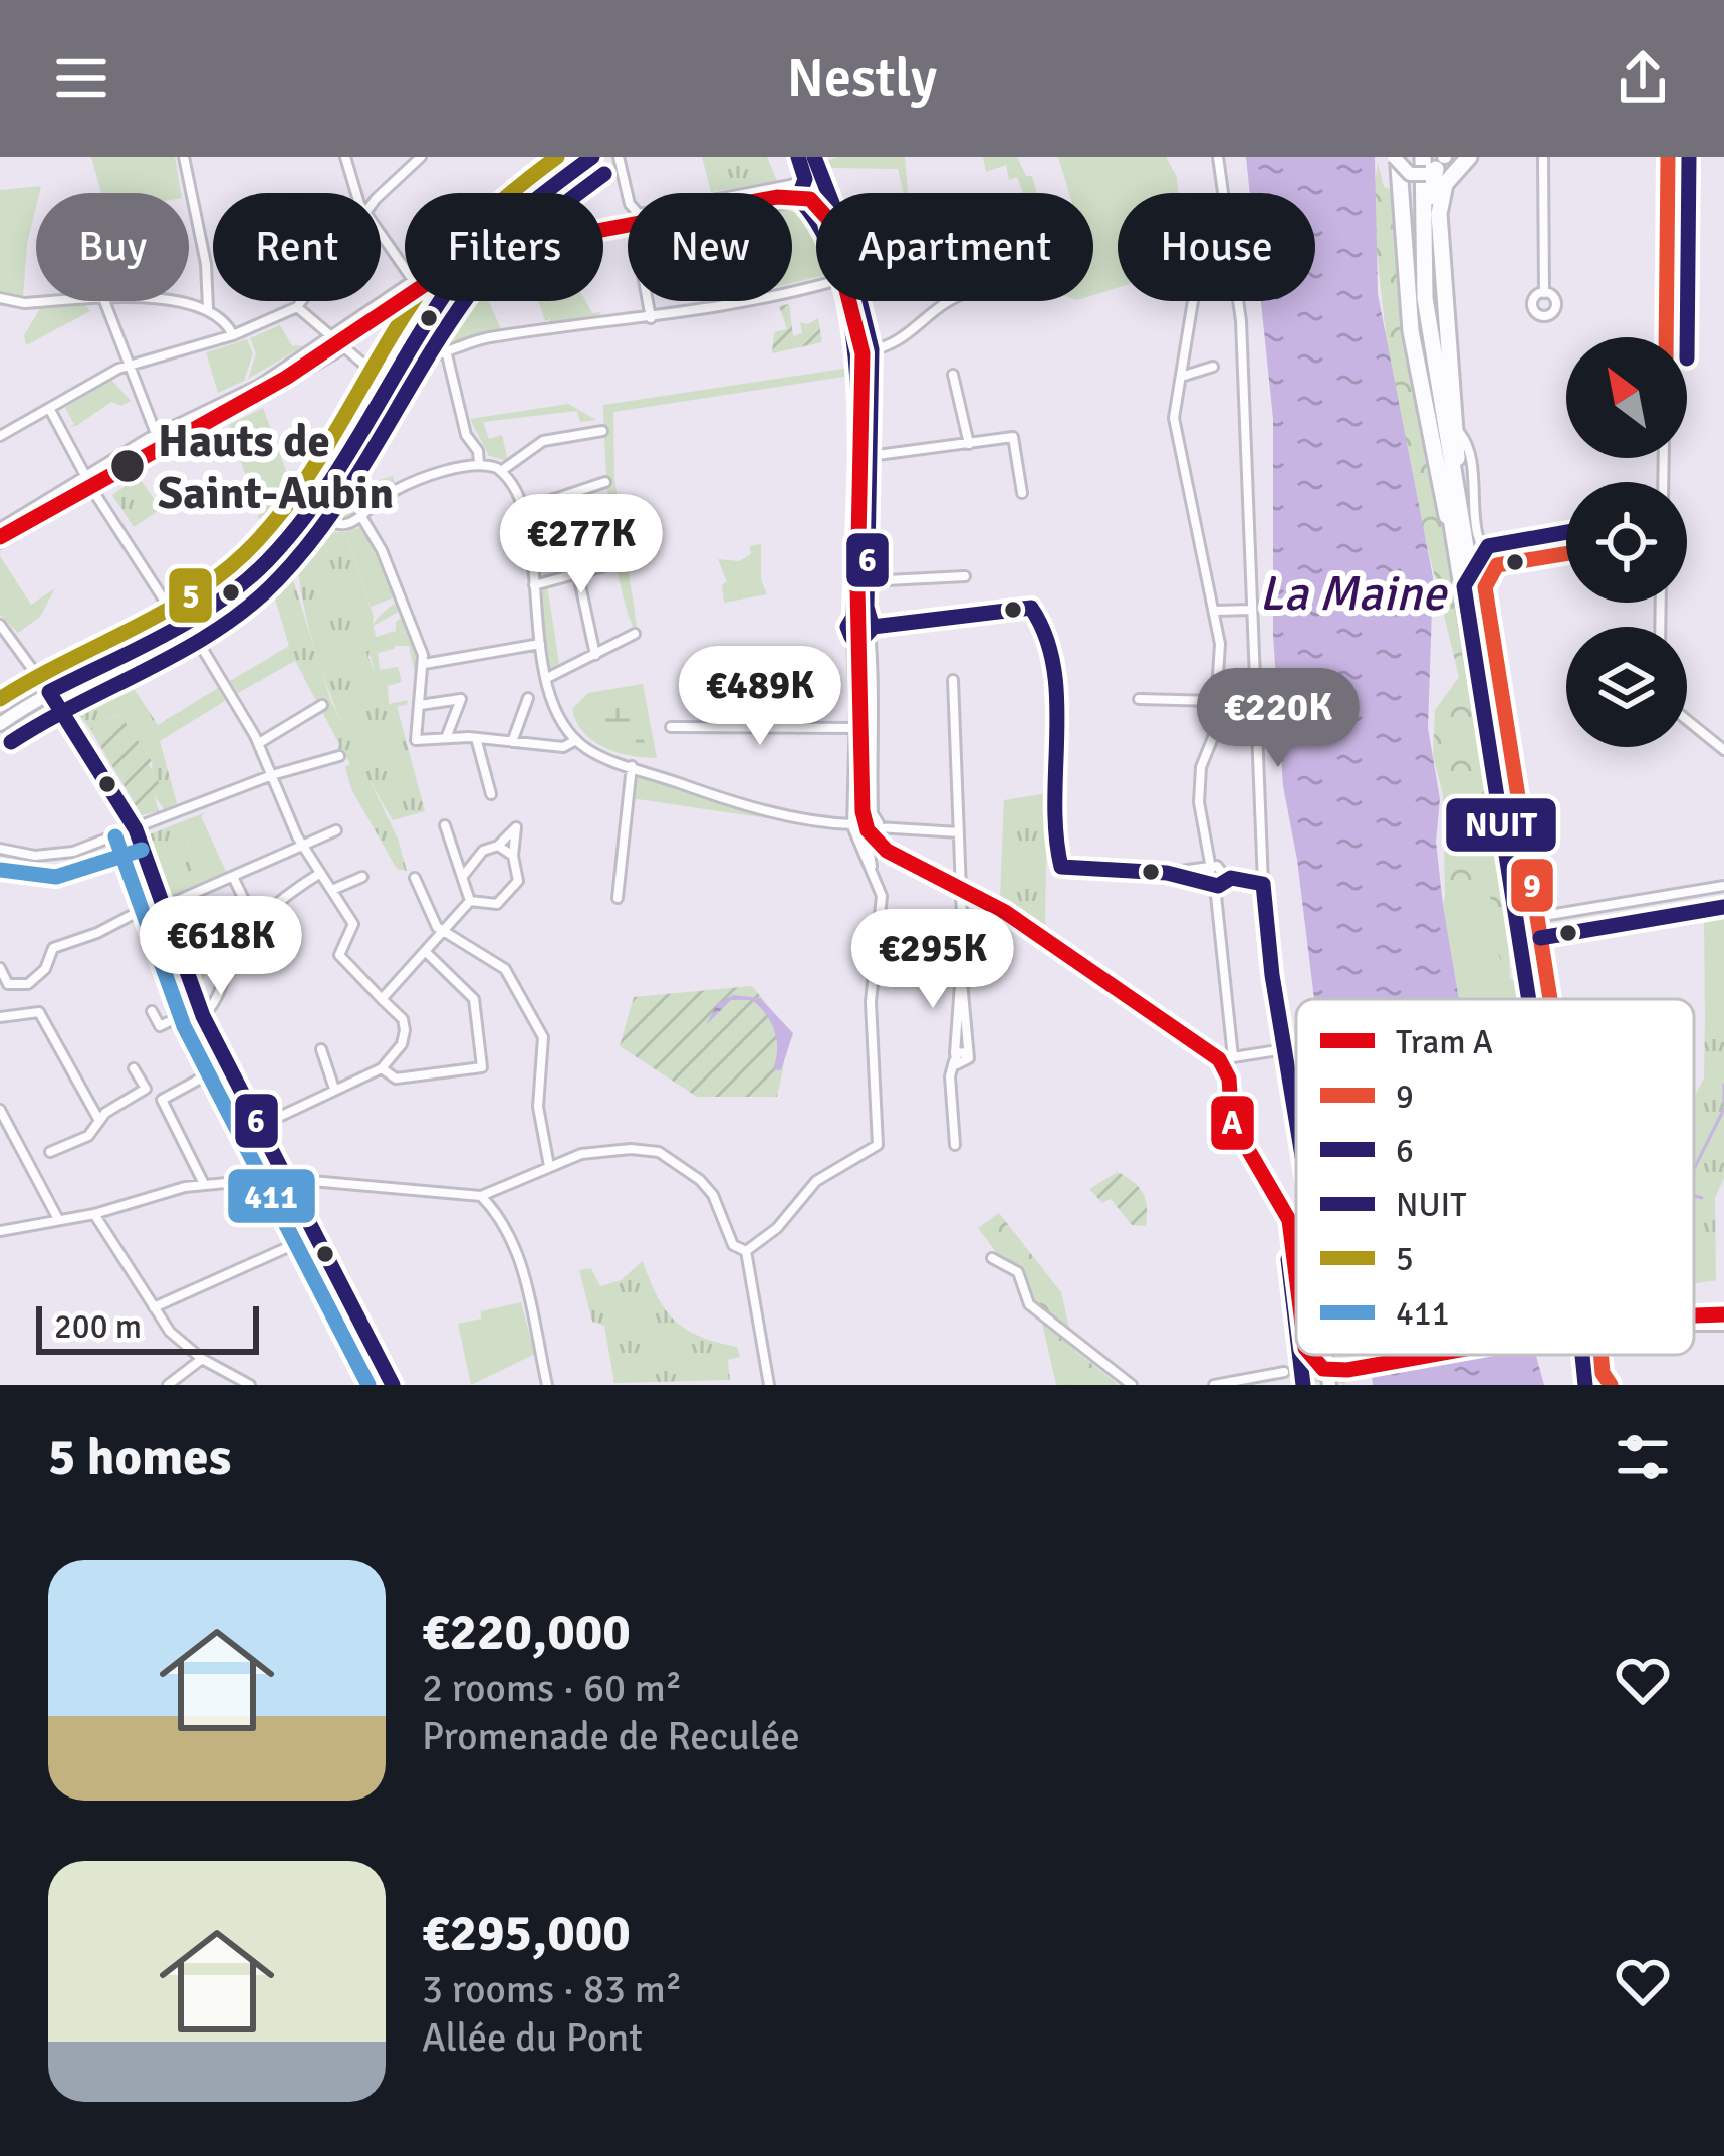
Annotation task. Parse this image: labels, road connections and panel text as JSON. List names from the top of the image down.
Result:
{
  "water": ["La Maine"],
  "places": ["Hauts de Saint-Aubin"],
  "lines": [
    "transit line 9",
    "transit line 6",
    "transit line NUIT",
    "transit line 5",
    "tram line A",
    "transit line 411"
  ],
  "legend": [
    "Tram A",
    "9",
    "6",
    "NUIT",
    "5",
    "411"
  ],
  "scale_bar": "200 m",
  "north": "top left",
  "page": {
    "header": "Nestly",
    "chip": [
      "Buy",
      "Rent",
      "Filters",
      "New",
      "Apartment",
      "House"
    ],
    "price": [
      "€277K",
      "€489K",
      "€220K",
      "€618K",
      "€295K"
    ],
    "scale": "200 m",
    "heading": "5 homes",
    "list": [
      {
        "name": "€220,000",
        "note": "2 rooms · 60 m² · Promenade de Reculée"
      },
      {
        "name": "€295,000",
        "note": "3 rooms · 83 m² · Allée du Pont"
      }
    ]
  }
}
